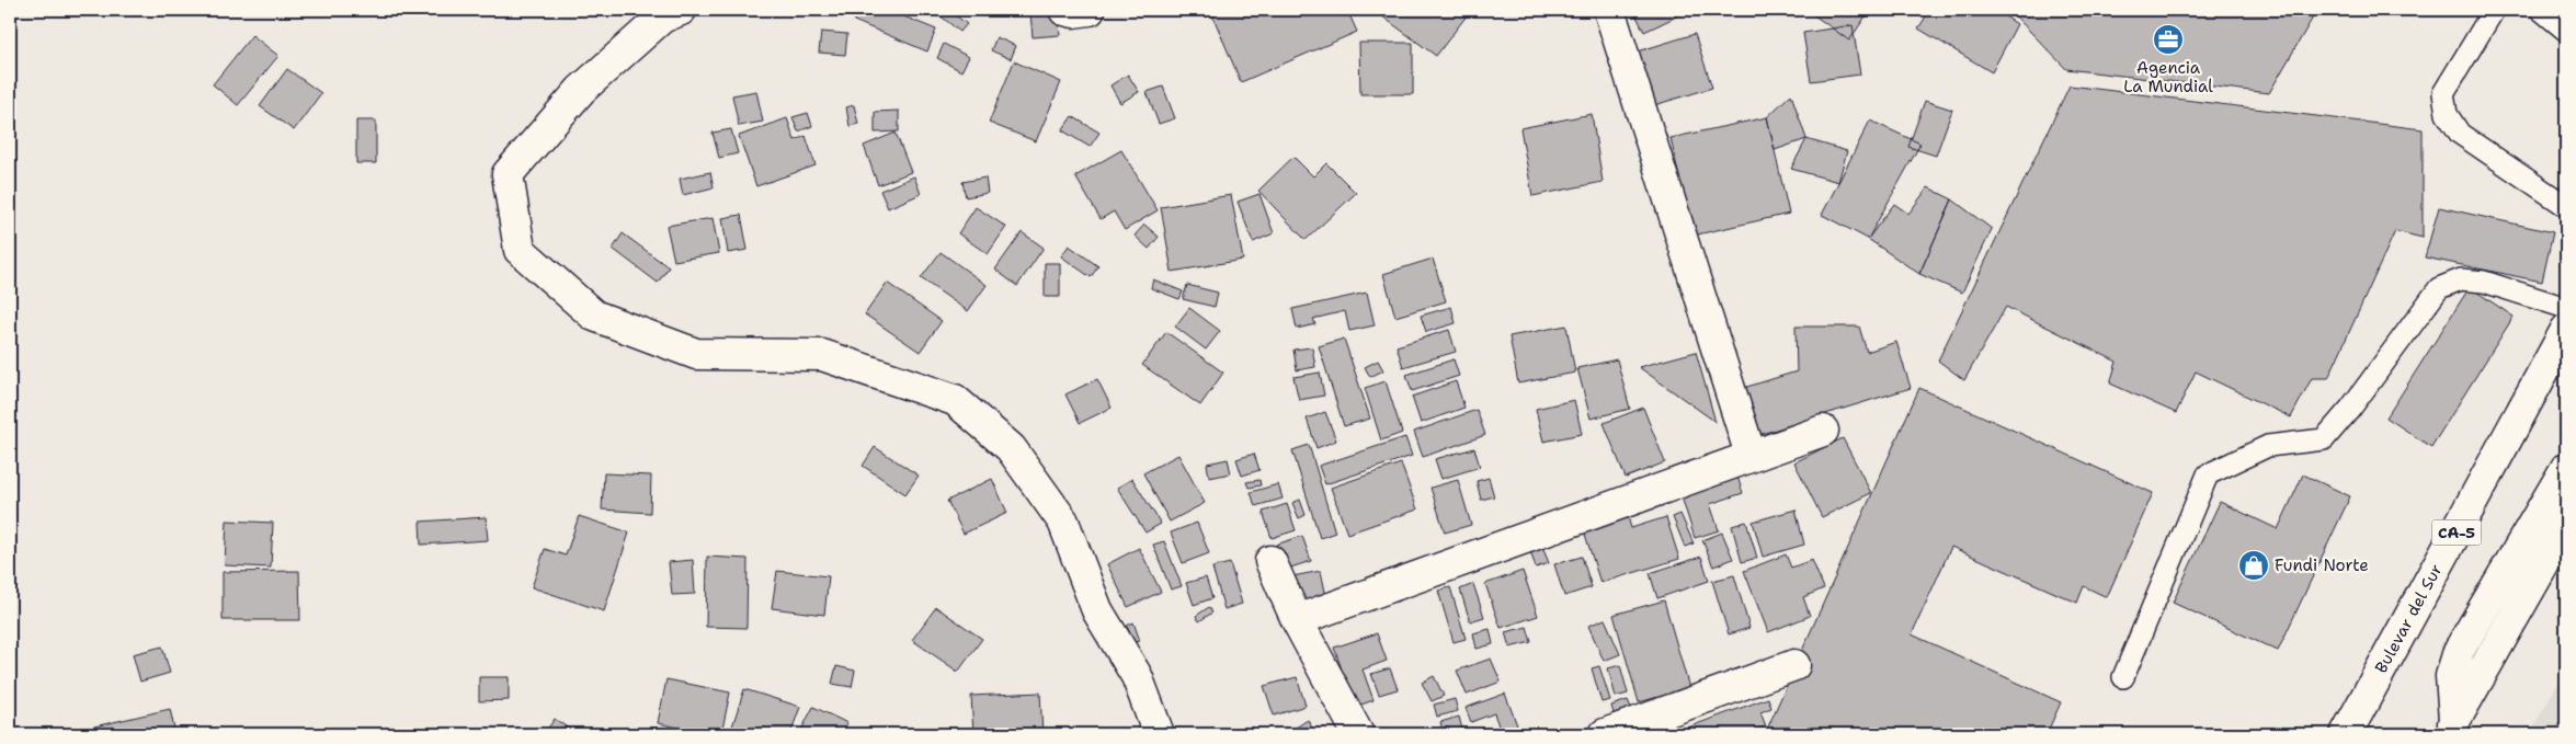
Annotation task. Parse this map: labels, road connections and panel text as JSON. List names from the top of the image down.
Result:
{
  "streets": {
    "main road": ["CA-5", "Bulevar del Sur"]
  },
  "places": {
    "office": ["Agencia La Mundial"],
    "shop": ["Fundi Norte"]
  }
}
